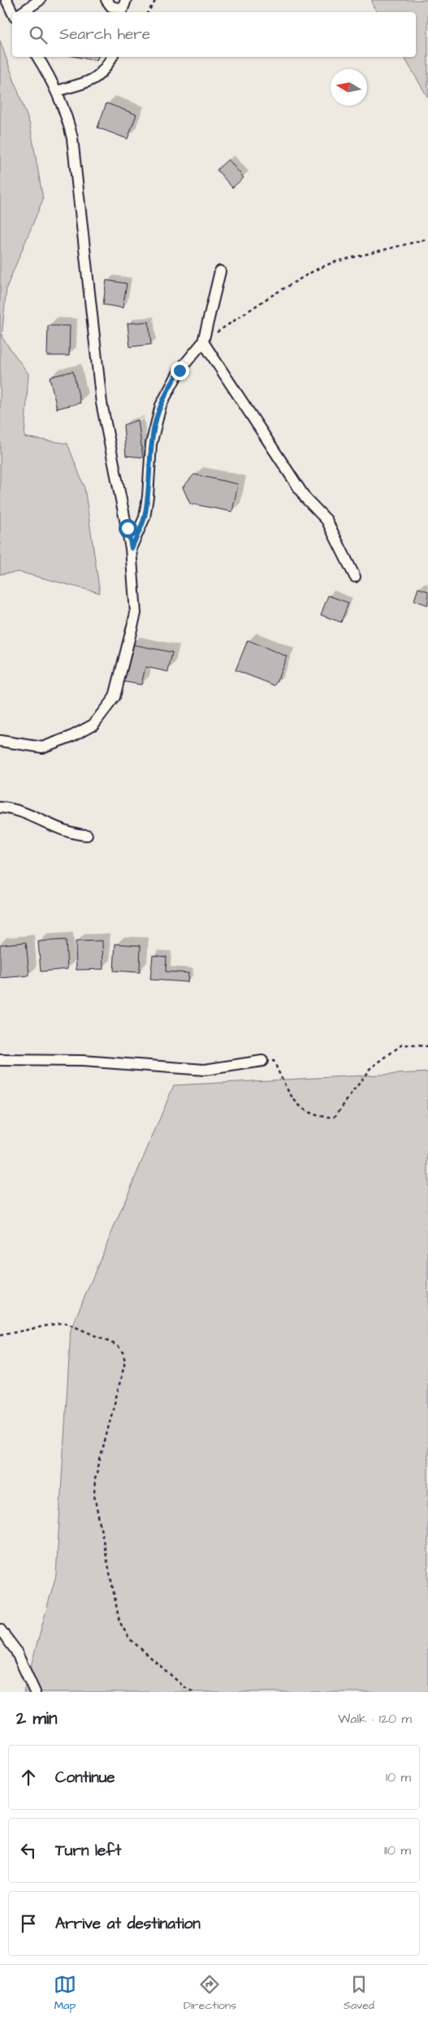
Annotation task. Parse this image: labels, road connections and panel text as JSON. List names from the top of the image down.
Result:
{
  "north": "left",
  "page": {
    "search": "Search here",
    "heading": ["2 min", "Walk · 120 m"],
    "list": [
      ["Continue", "10 m"],
      ["Turn left", "110 m"],
      "Arrive at destination"
    ],
    "nav": ["Map", "Directions", "Saved"]
  }
}
